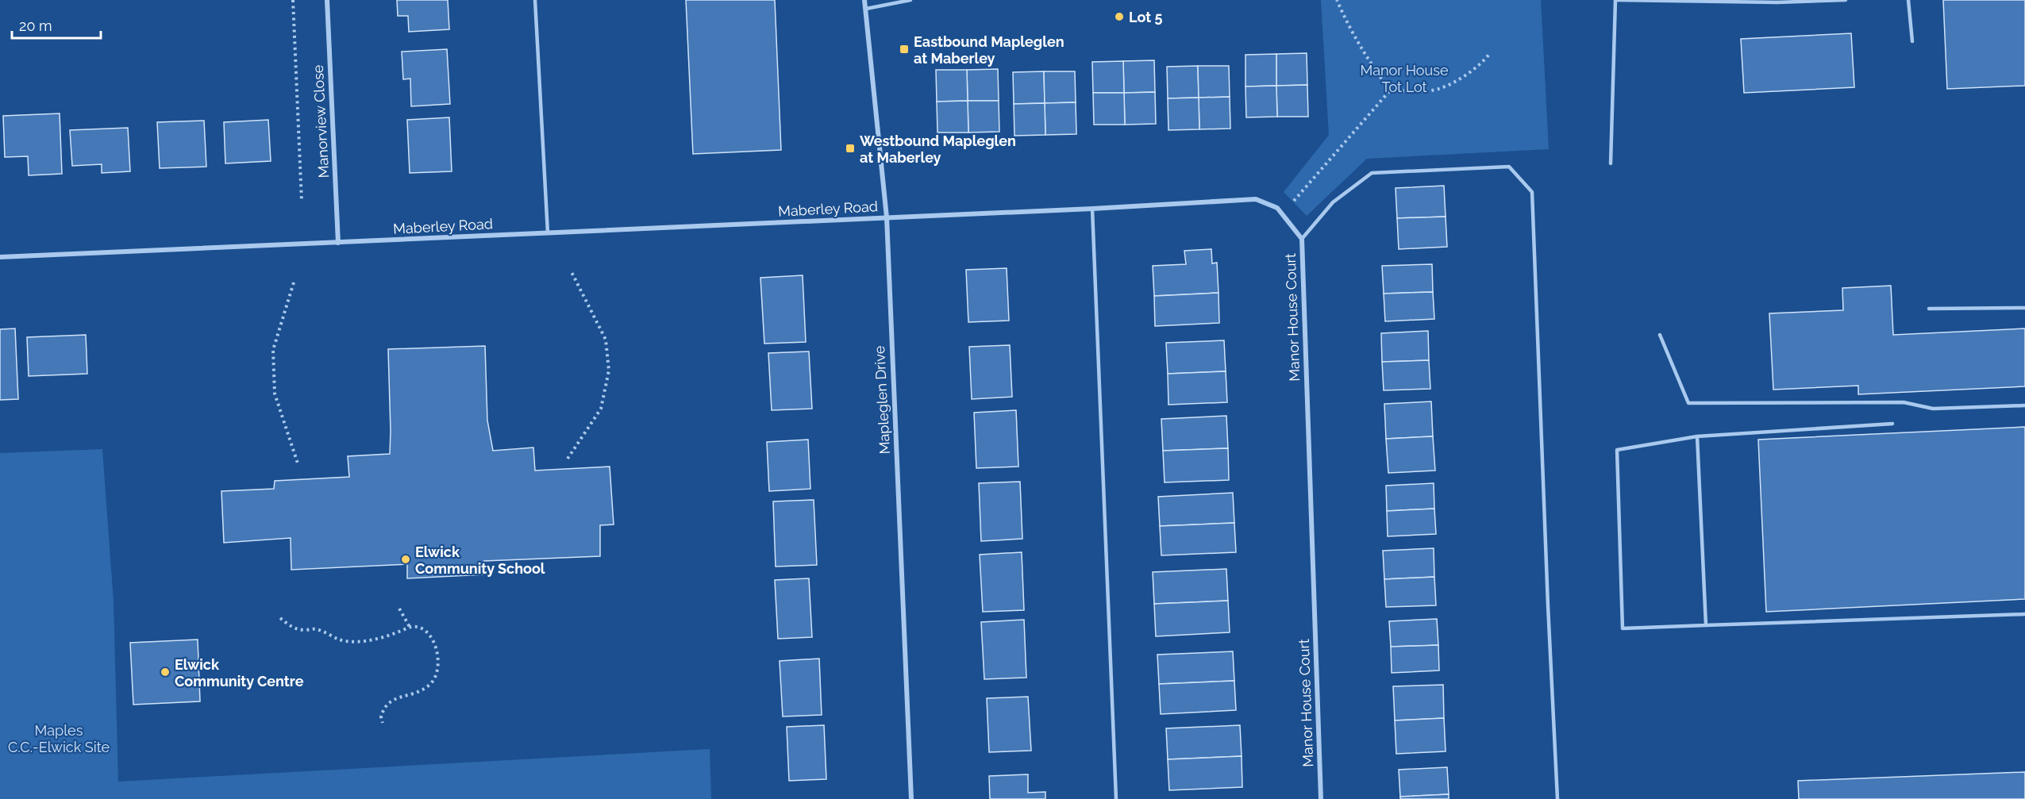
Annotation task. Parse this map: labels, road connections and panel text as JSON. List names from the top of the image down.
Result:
{
  "streets": {
    "street": [
      "Manorview Close",
      "Maberley Road",
      "Manor House Court",
      "Mapleglen Drive"
    ]
  },
  "crossings": [
    ["Manorview Close", "Maberley Road"],
    ["Maberley Road", "Manor House Court"],
    ["Maberley Road", "Mapleglen Drive"],
    ["Manor House Court", "Mapleglen Drive"]
  ],
  "parks": ["Manor House Tot Lot", "Maples C.C.-Elwick Site"],
  "places": {
    "other": ["Lot 5", "Elwick Community School", "Elwick Community Centre"],
    "transit": ["Eastbound Mapleglen at Maberley", "Westbound Mapleglen at Maberley"]
  },
  "scale_bar": "20 m"
}
